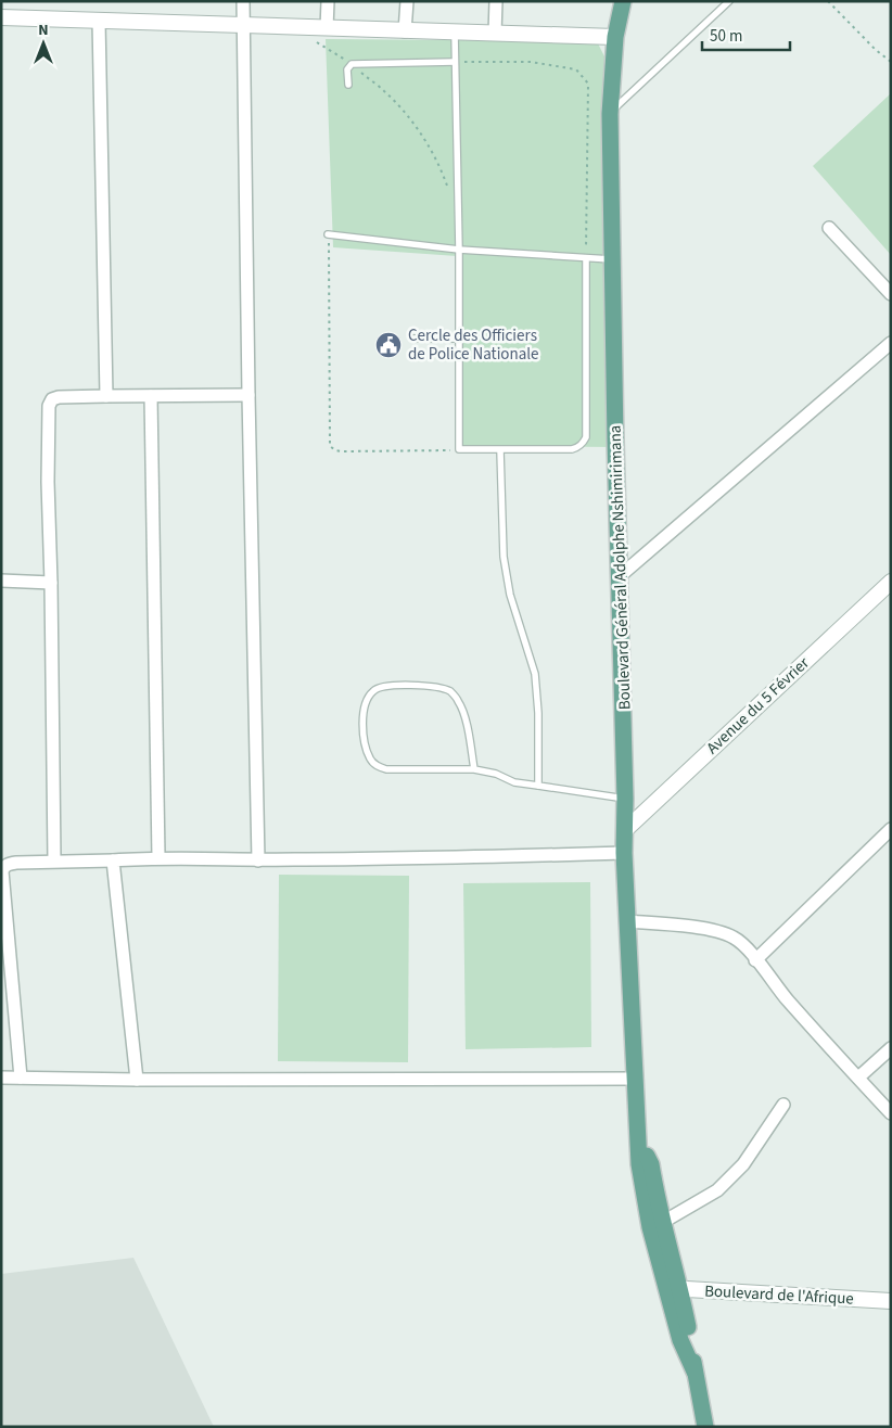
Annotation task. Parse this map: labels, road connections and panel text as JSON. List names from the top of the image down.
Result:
{
  "streets": {
    "main road": ["Boulevard Général Adolphe Nshimirimana"],
    "street": ["Avenue du 5 Février", "Boulevard de l'Afrique"]
  },
  "crossings": [
    ["Boulevard Général Adolphe Nshimirimana", "Avenue du 5 Février"],
    ["Boulevard Général Adolphe Nshimirimana", "Boulevard de l'Afrique"]
  ],
  "places": {
    "public building": ["Cercle des Officiers de Police Nationale"]
  },
  "scale_bar": "50 m",
  "north": "top"
}
